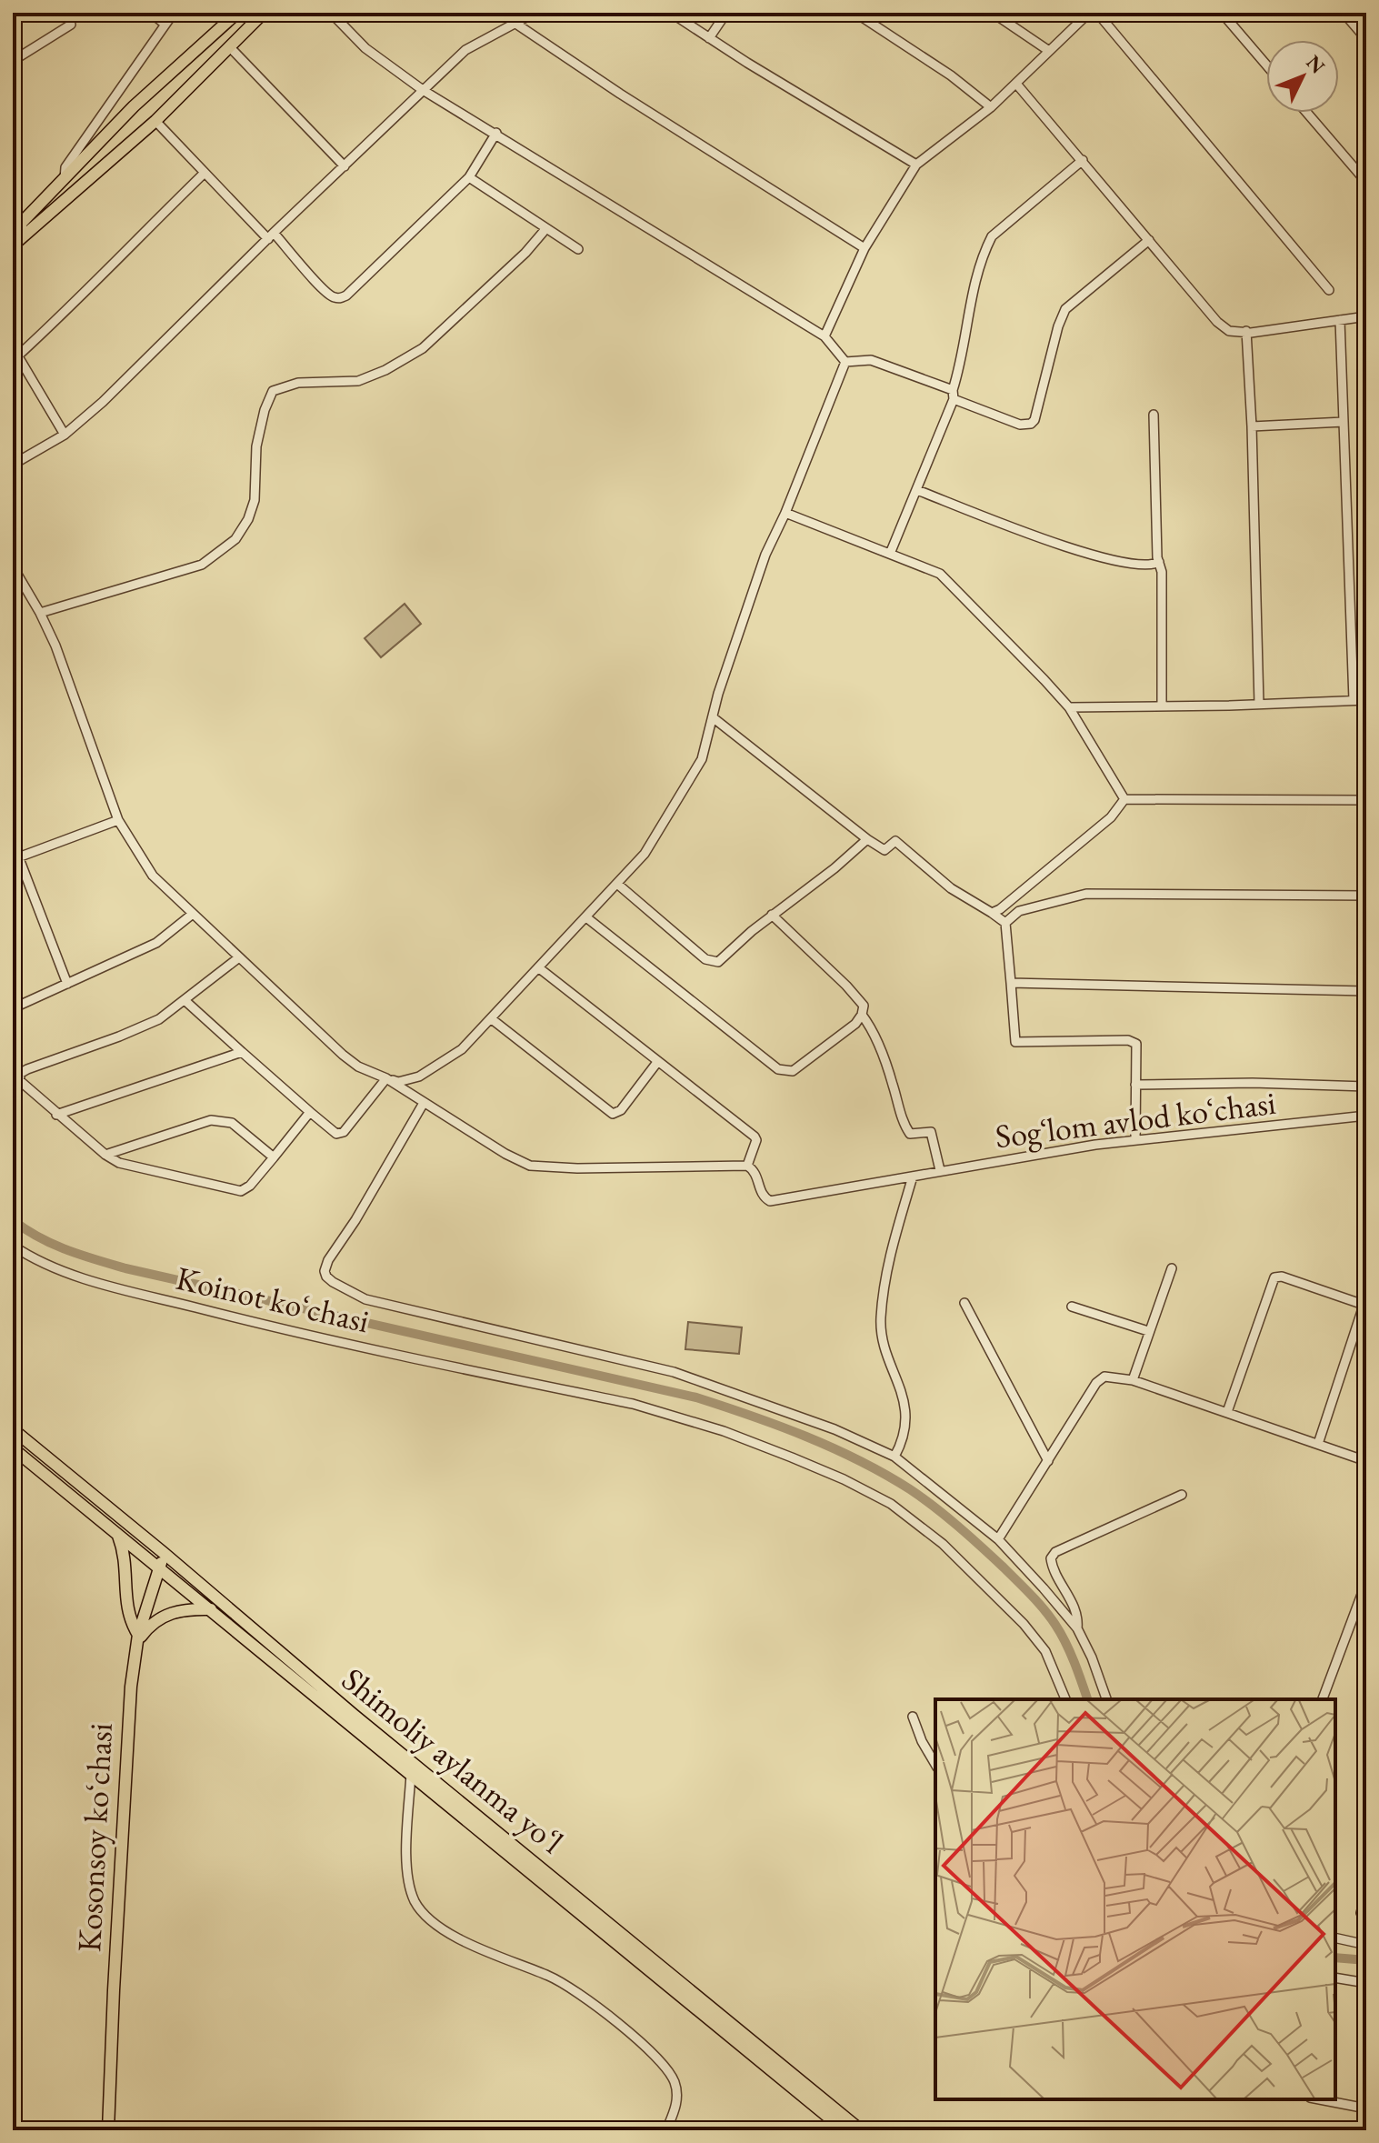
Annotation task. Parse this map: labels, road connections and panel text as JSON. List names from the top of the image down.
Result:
{
  "streets": {
    "main road": ["Shimoliy aylanma yoʻl", "Kosonsoy koʻchasi"],
    "street": ["Sogʻlom avlod koʻchasi", "Koinot koʻchasi"]
  },
  "crossings": [
    ["Shimoliy aylanma yoʻl", "Kosonsoy koʻchasi"]
  ],
  "north": "top right"
}
